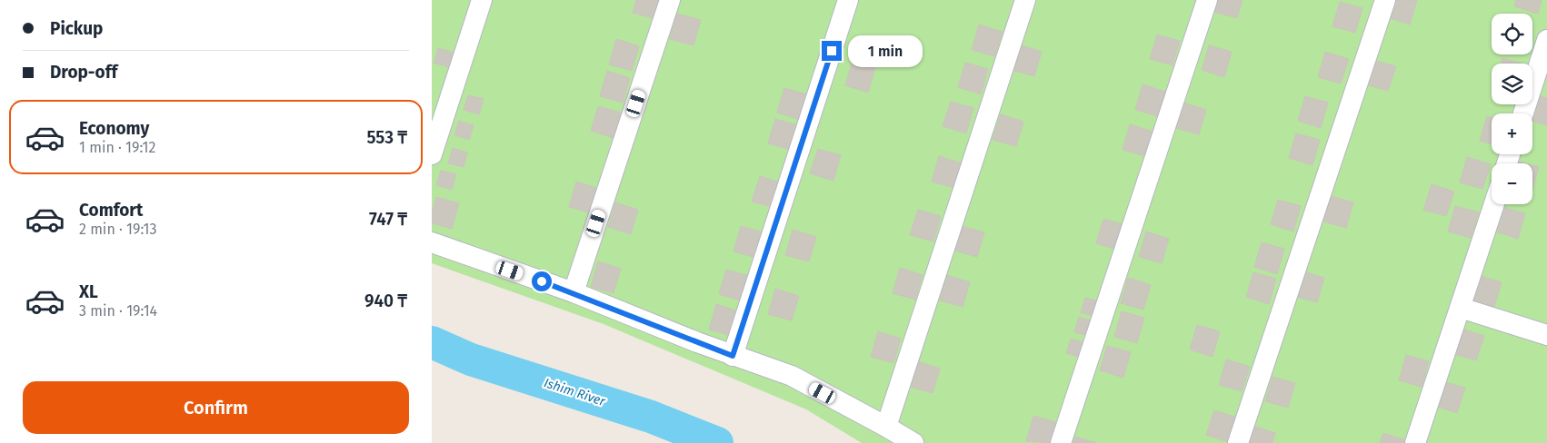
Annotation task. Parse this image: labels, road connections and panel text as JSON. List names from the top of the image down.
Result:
{
  "water": ["Ishim River"],
  "page": {
    "banner": ["Pickup", "Drop-off"],
    "map_buttons": ["+", "−"],
    "bubble": "1 min",
    "list": [
      {
        "name": "Economy",
        "note": "1 min · 19:12",
        "value": "553 ₸"
      },
      {
        "name": "Comfort",
        "note": "2 min · 19:13",
        "value": "747 ₸"
      },
      {
        "name": "XL",
        "note": "3 min · 19:14",
        "value": "940 ₸"
      }
    ],
    "buttons": "Confirm"
  }
}
